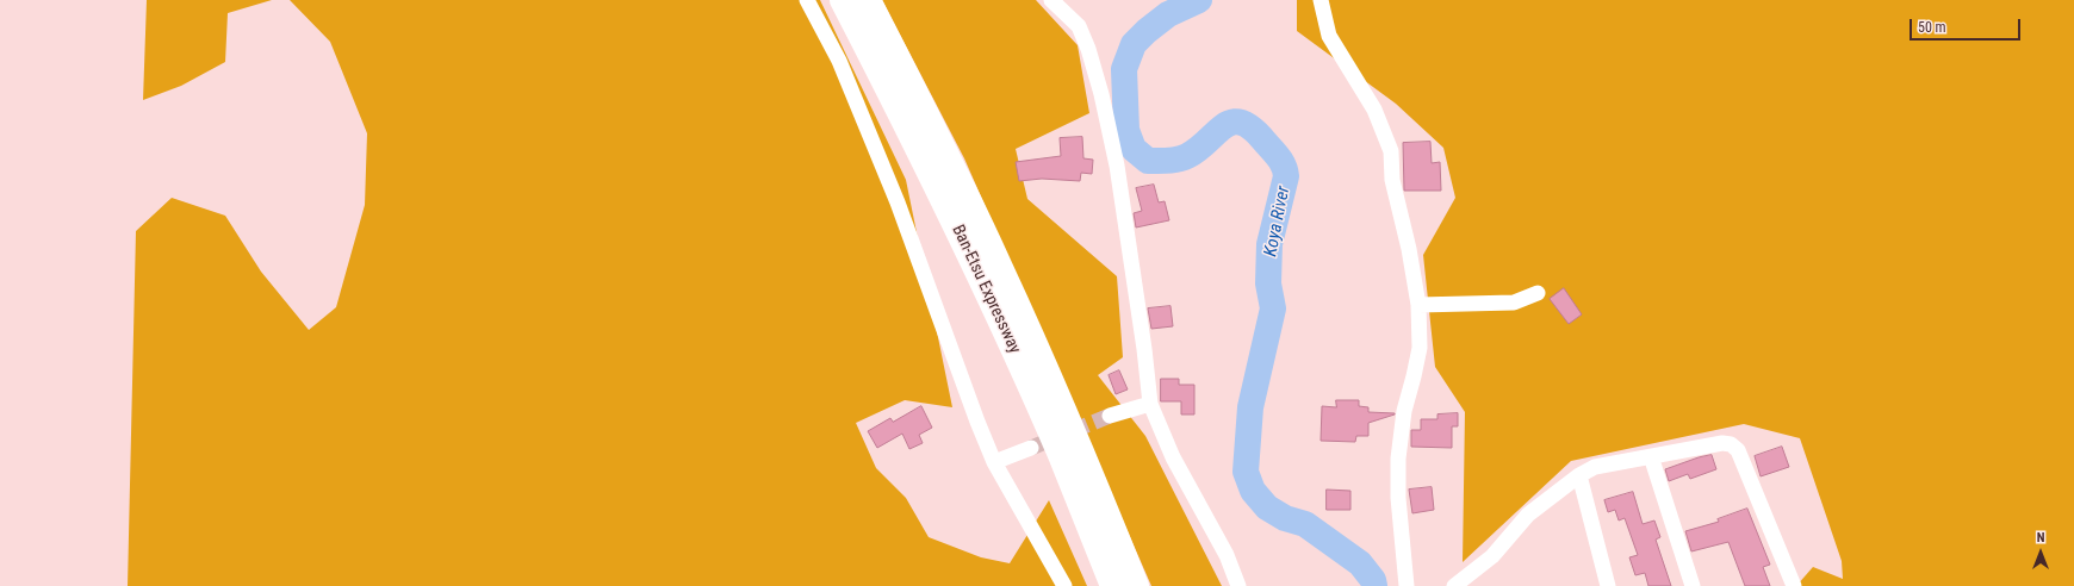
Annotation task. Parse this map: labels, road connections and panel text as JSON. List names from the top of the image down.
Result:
{
  "streets": {
    "highway": ["Ban-Etsu Expressway"]
  },
  "water": ["Koya River"],
  "scale_bar": "50 m",
  "north": "top"
}
